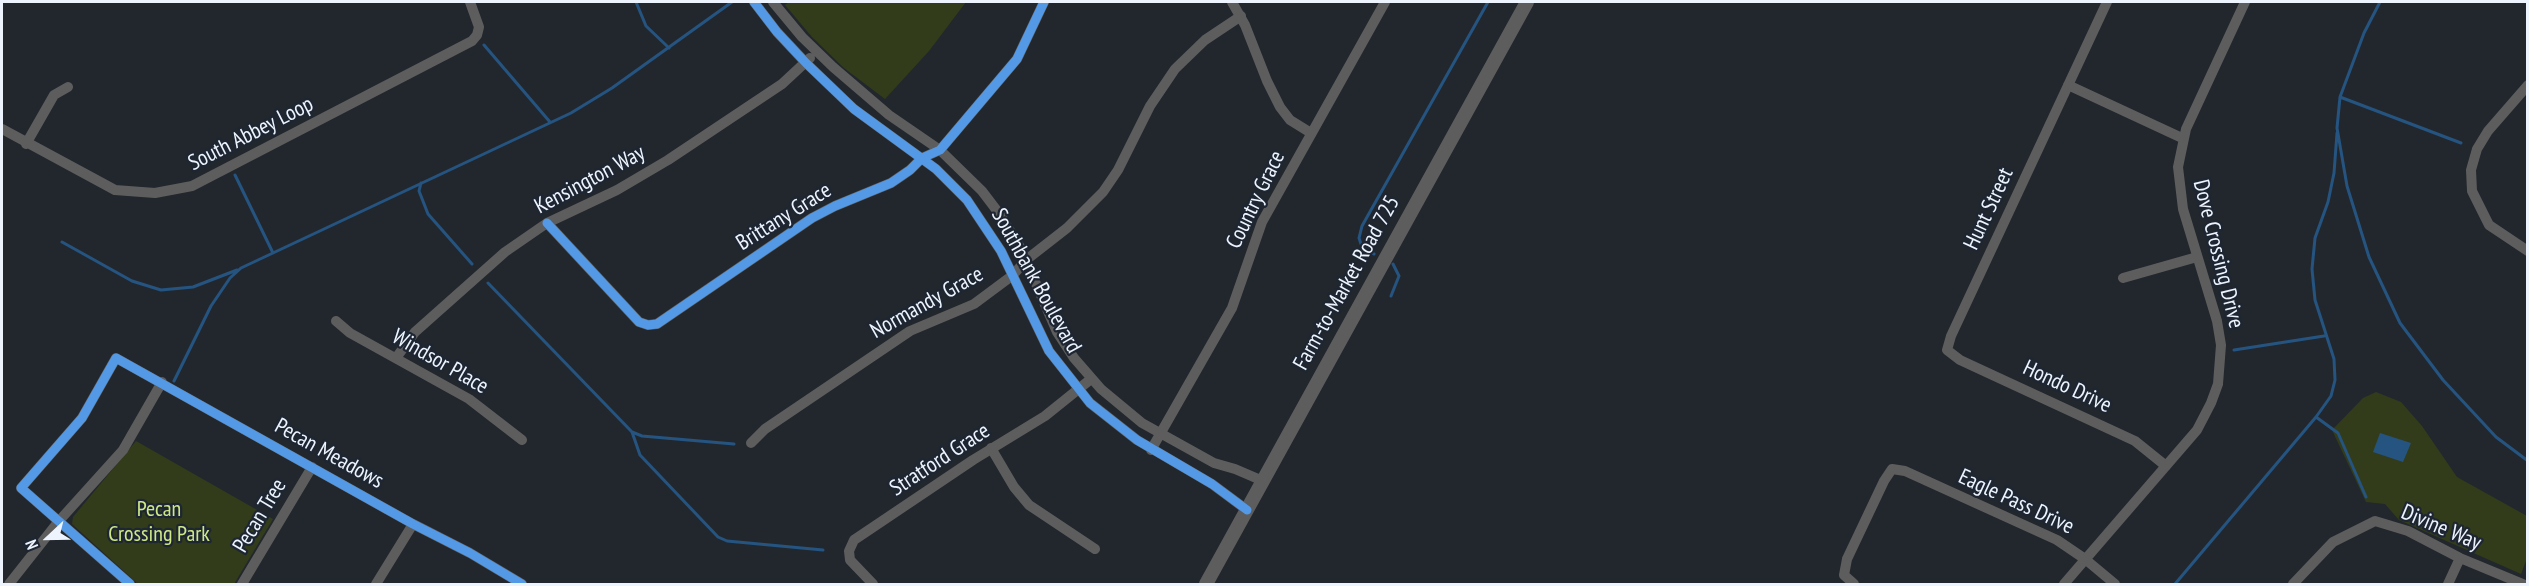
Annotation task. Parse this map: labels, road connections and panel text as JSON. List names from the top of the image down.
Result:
{
  "streets": {
    "street": [
      "South Abbey Loop",
      "Kensington Way",
      "Country Grace",
      "Hunt Street",
      "Brittany Grace",
      "Dove Crossing Drive",
      "Southbank Boulevard",
      "Farm-to-Market Road 725",
      "Normandy Grace",
      "Windsor Place",
      "Hondo Drive",
      "Pecan Meadows",
      "Stratford Grace",
      "Eagle Pass Drive",
      "Pecan Tree",
      "Divine Way"
    ]
  },
  "crossings": [
    ["Kensington Way", "Brittany Grace"],
    ["Kensington Way", "Southbank Boulevard"],
    ["Kensington Way", "Windsor Place"],
    ["Country Grace", "Southbank Boulevard"],
    ["Hunt Street", "Hondo Drive"],
    ["Brittany Grace", "Southbank Boulevard"],
    ["Dove Crossing Drive", "Hondo Drive"],
    ["Dove Crossing Drive", "Eagle Pass Drive"],
    ["Southbank Boulevard", "Farm-to-Market Road 725"],
    ["Southbank Boulevard", "Normandy Grace"],
    ["Southbank Boulevard", "Stratford Grace"],
    ["Pecan Meadows", "Pecan Tree"]
  ],
  "parks": ["Pecan Crossing Park"],
  "north": "left"
}
